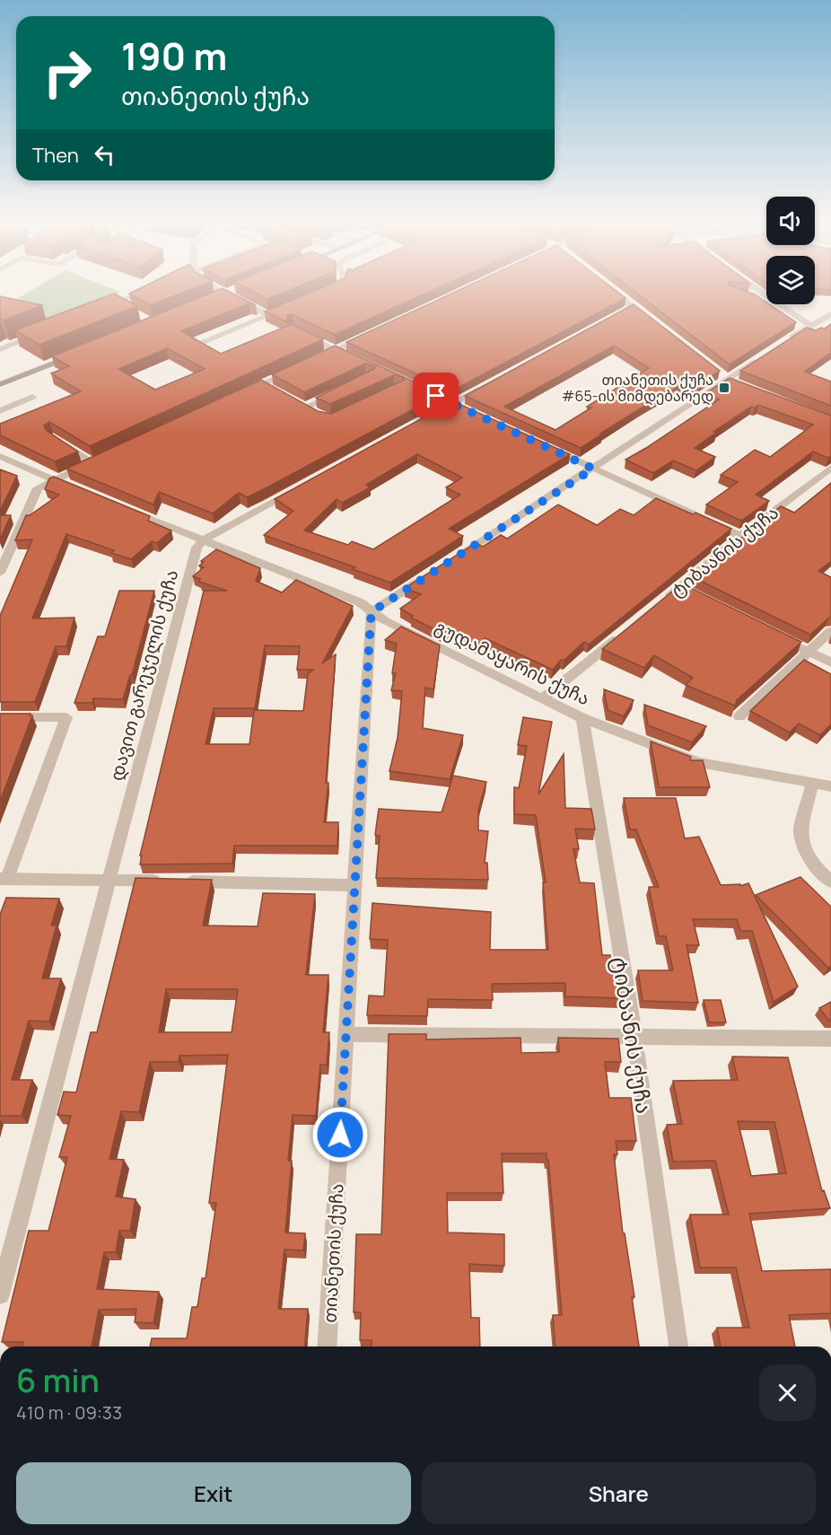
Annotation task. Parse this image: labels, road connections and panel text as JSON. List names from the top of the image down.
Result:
{
  "streets": {
    "street": [
      "ტიბაანის ქუჩა",
      "გუდამაყარის ქუჩა",
      "დავით გარეჯელის ქუჩა",
      "თიანეთის ქუჩა"
    ]
  },
  "crossings": [
    ["ტიბაანის ქუჩა", "გუდამაყარის ქუჩა"],
    ["გუდამაყარის ქუჩა", "დავით გარეჯელის ქუჩა"],
    ["გუდამაყარის ქუჩა", "თიანეთის ქუჩა"]
  ],
  "places": {
    "transit": ["თიანეთის ქუჩა #65-ის მიმდებარედ"]
  },
  "page": {
    "turn": ["190 m", "თიანეთის ქუჩა"],
    "then": "Then",
    "heading": ["6 min", "410 m · 09:33"],
    "buttons": ["Exit", "Share"]
  }
}
